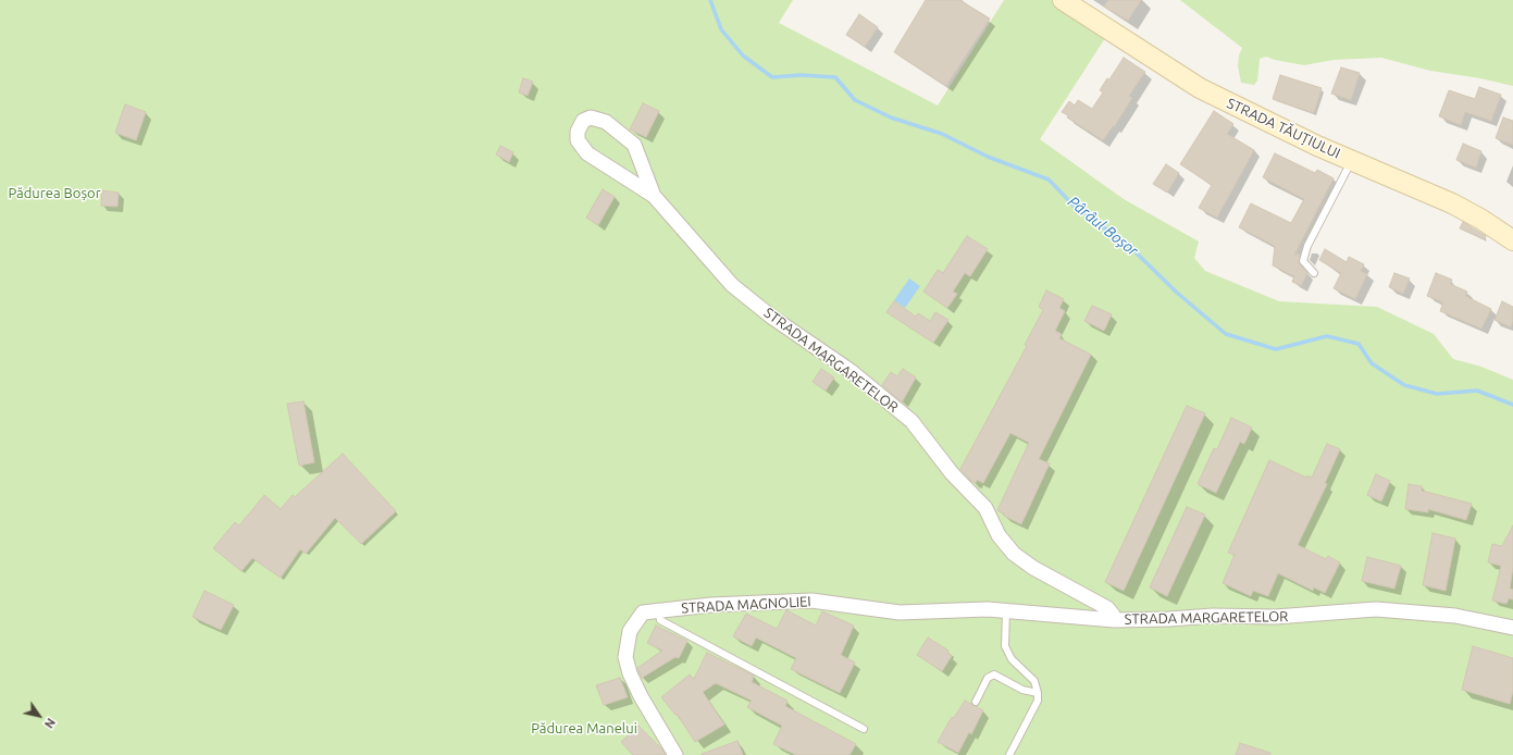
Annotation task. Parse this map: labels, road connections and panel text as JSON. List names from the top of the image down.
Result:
{
  "streets": {
    "main road": ["STRADA TĂUȚIULUI"],
    "street": ["STRADA MARGARETELOR", "STRADA MAGNOLIEI"]
  },
  "crossings": [
    ["STRADA MARGARETELOR", "STRADA MAGNOLIEI"]
  ],
  "water": ["Pârâul Boșor"],
  "parks": ["Pădurea Boșor", "Pădurea Manelui"],
  "north": "bottom right"
}
